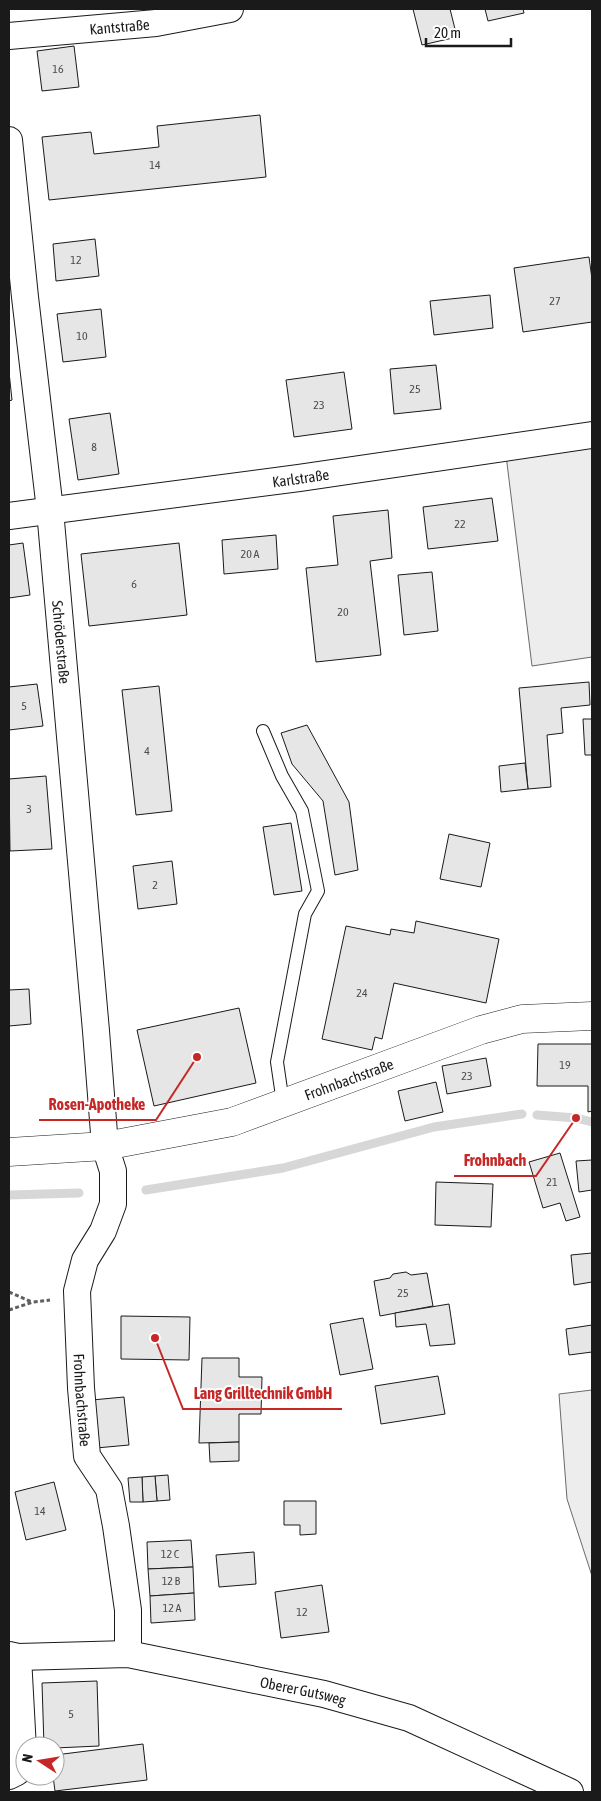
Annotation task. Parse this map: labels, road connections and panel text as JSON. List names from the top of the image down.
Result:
{
  "streets": {
    "street": [
      "Kantstraße",
      "Karlstraße",
      "Schröderstraße",
      "Frohnbachstraße",
      "Oberer Gutsweg"
    ]
  },
  "crossings": [
    ["Karlstraße", "Schröderstraße"],
    ["Schröderstraße", "Frohnbachstraße"],
    ["Frohnbachstraße", "Oberer Gutsweg"]
  ],
  "places": ["Rosen-Apotheke", "Frohnbach", "Lang Grilltechnik GmbH"],
  "house_numbers": [
    "16",
    "14",
    "12",
    "27",
    "10",
    "25",
    "23",
    "8",
    "22",
    "20 A",
    "6",
    "20",
    "5",
    "4",
    "3",
    "2",
    "24",
    "19",
    "23",
    "21",
    "25",
    "14",
    "12 C",
    "12 B",
    "12 A",
    "12",
    "5"
  ],
  "scale_bar": "20 m",
  "north": "left"
}
